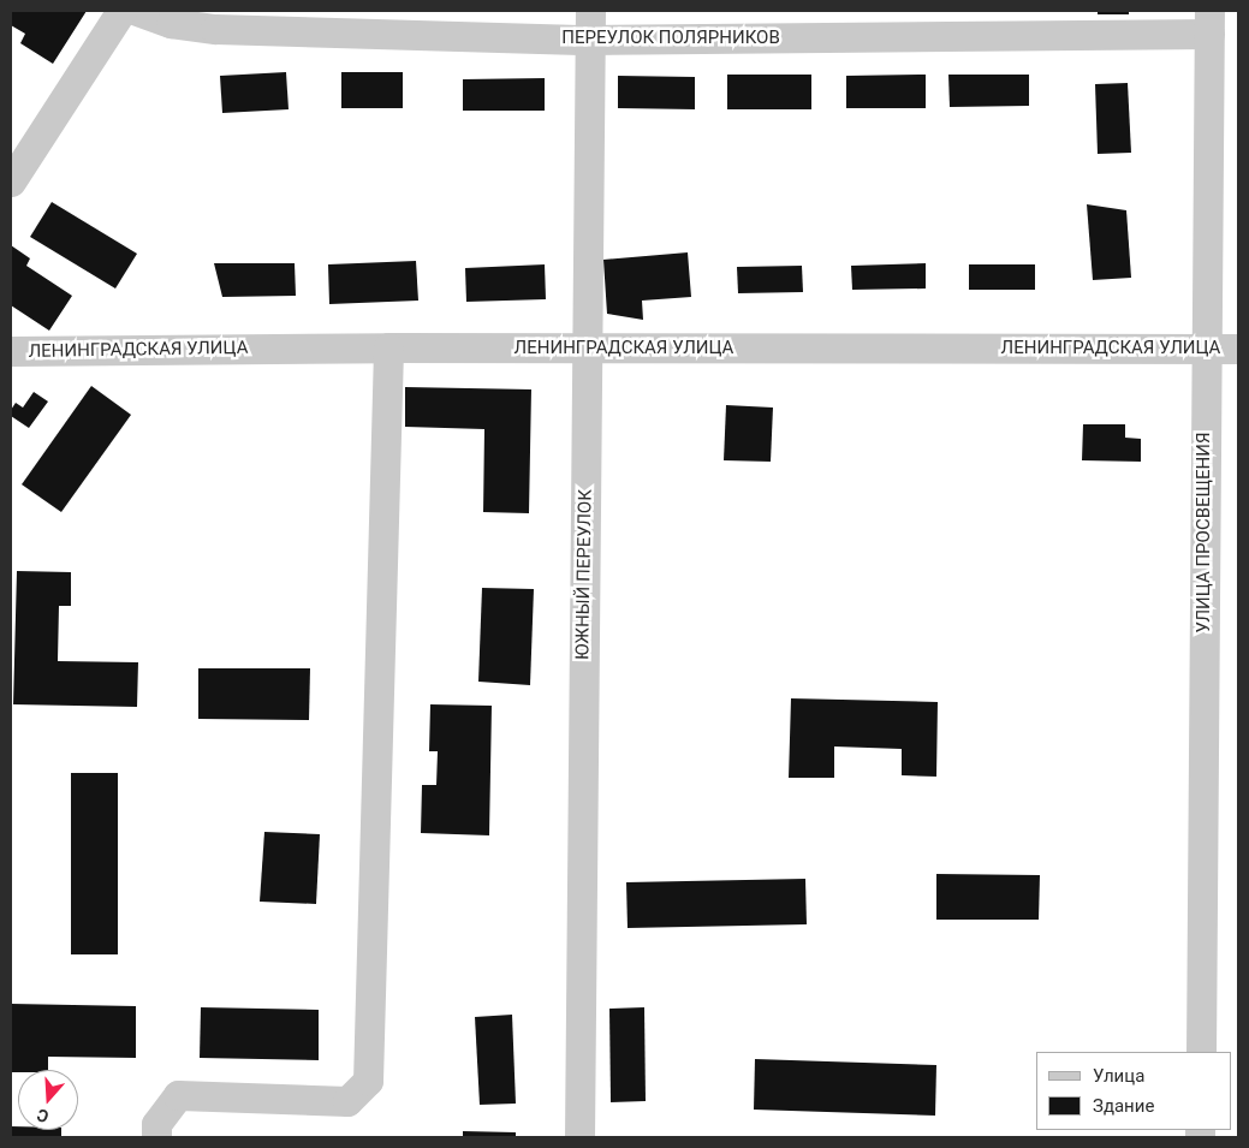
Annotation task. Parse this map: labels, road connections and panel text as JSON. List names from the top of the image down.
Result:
{
  "streets": {
    "street": [
      "ПЕРЕУЛОК ПОЛЯРНИКОВ",
      "ЛЕНИНГРАДСКАЯ УЛИЦА",
      "УЛИЦА ПРОСВЕЩЕНИЯ",
      "ЮЖНЫЙ ПЕРЕУЛОК"
    ]
  },
  "crossings": [
    ["ПЕРЕУЛОК ПОЛЯРНИКОВ", "УЛИЦА ПРОСВЕЩЕНИЯ"],
    ["ПЕРЕУЛОК ПОЛЯРНИКОВ", "ЮЖНЫЙ ПЕРЕУЛОК"],
    ["ЛЕНИНГРАДСКАЯ УЛИЦА", "УЛИЦА ПРОСВЕЩЕНИЯ"],
    ["ЛЕНИНГРАДСКАЯ УЛИЦА", "ЮЖНЫЙ ПЕРЕУЛОК"]
  ],
  "legend": ["Улица", "Здание"],
  "north": "bottom"
}
